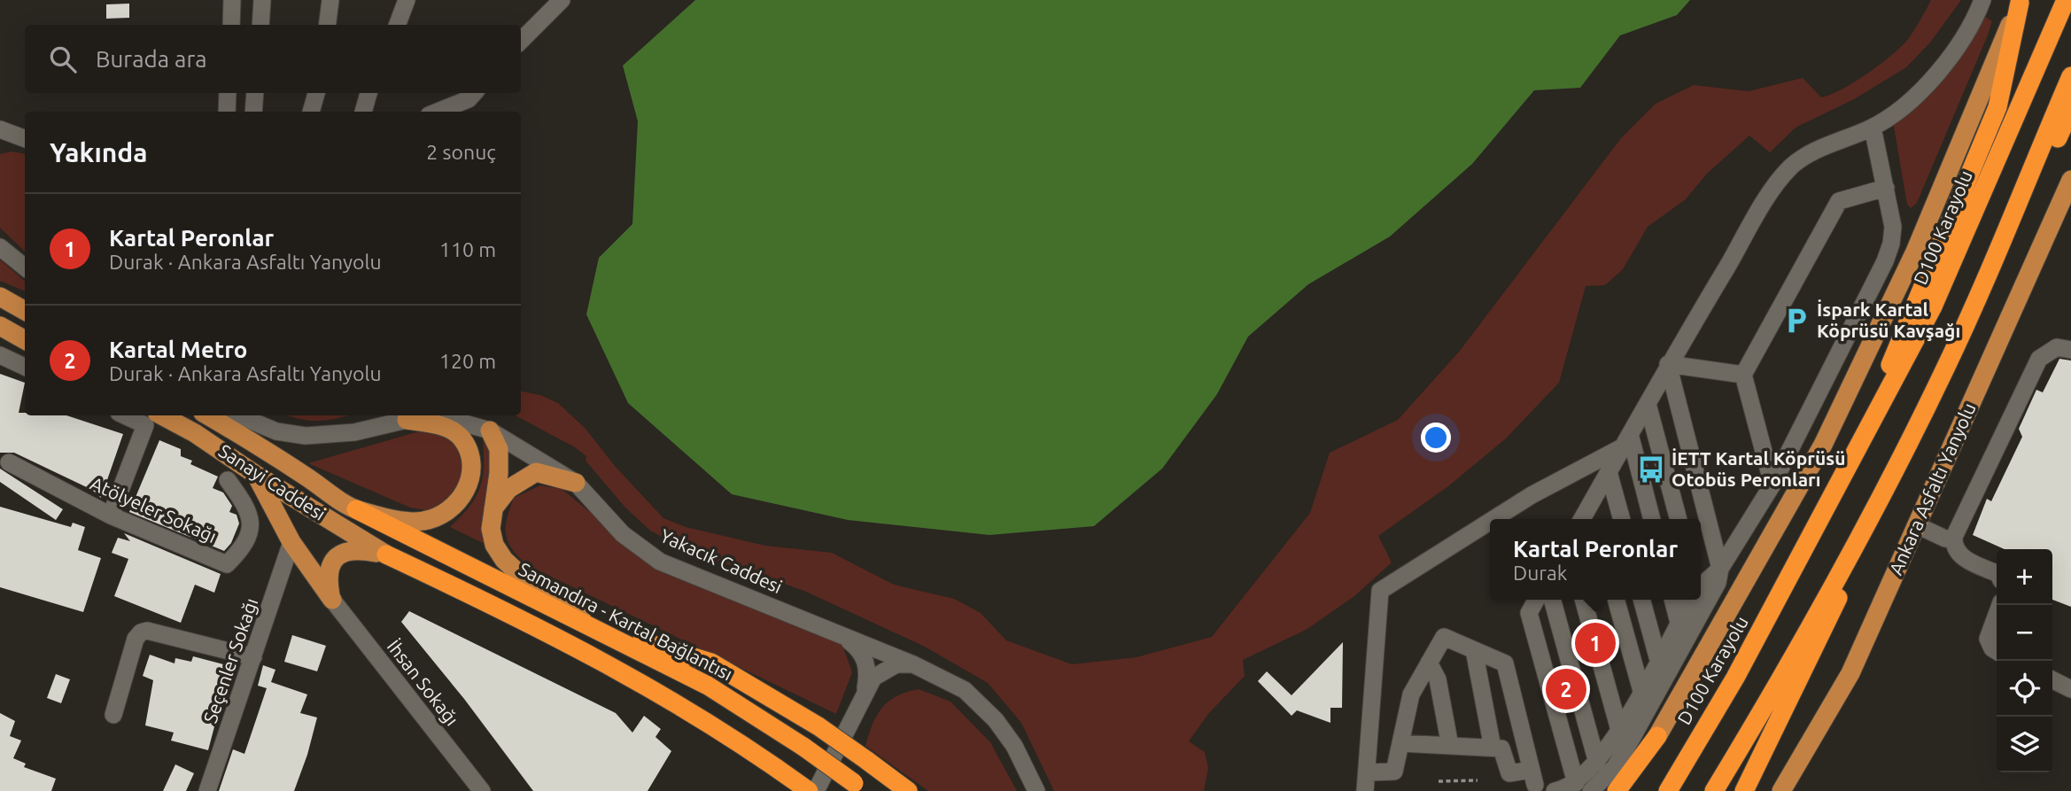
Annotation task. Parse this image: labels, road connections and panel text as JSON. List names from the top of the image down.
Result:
{
  "streets": {
    "highway": ["D100 Karayolu", "Samandıra - Kartal Bağlantısı"],
    "main road": ["Sanayi Caddesi", "Ankara Asfaltı Yanyolu"],
    "street": [
      "Atölyeler Sokağı",
      "Yakacık Caddesi",
      "Seçenler Sokağı",
      "İhsan Sokağı"
    ]
  },
  "crossings": [
    ["Sanayi Caddesi", "Samandıra - Kartal Bağlantısı"]
  ],
  "places": {
    "parking": ["İspark Kartal Köprüsü Kavşağı"],
    "bus stop": ["İETT Kartal Köprüsü Otobüs Peronları"]
  },
  "page": {
    "search": "Burada ara",
    "heading": ["Yakında", "2 sonuç"],
    "list": [
      {
        "mark": "1",
        "name": "Kartal Peronlar",
        "note": "Durak · Ankara Asfaltı Yanyolu",
        "value": "110 m"
      },
      {
        "mark": "2",
        "name": "Kartal Metro",
        "note": "Durak · Ankara Asfaltı Yanyolu",
        "value": "120 m"
      }
    ],
    "popup": ["Kartal Peronlar", "Durak"],
    "map_buttons": ["+", "−"],
    "pins": ["1", "2"]
  }
}
